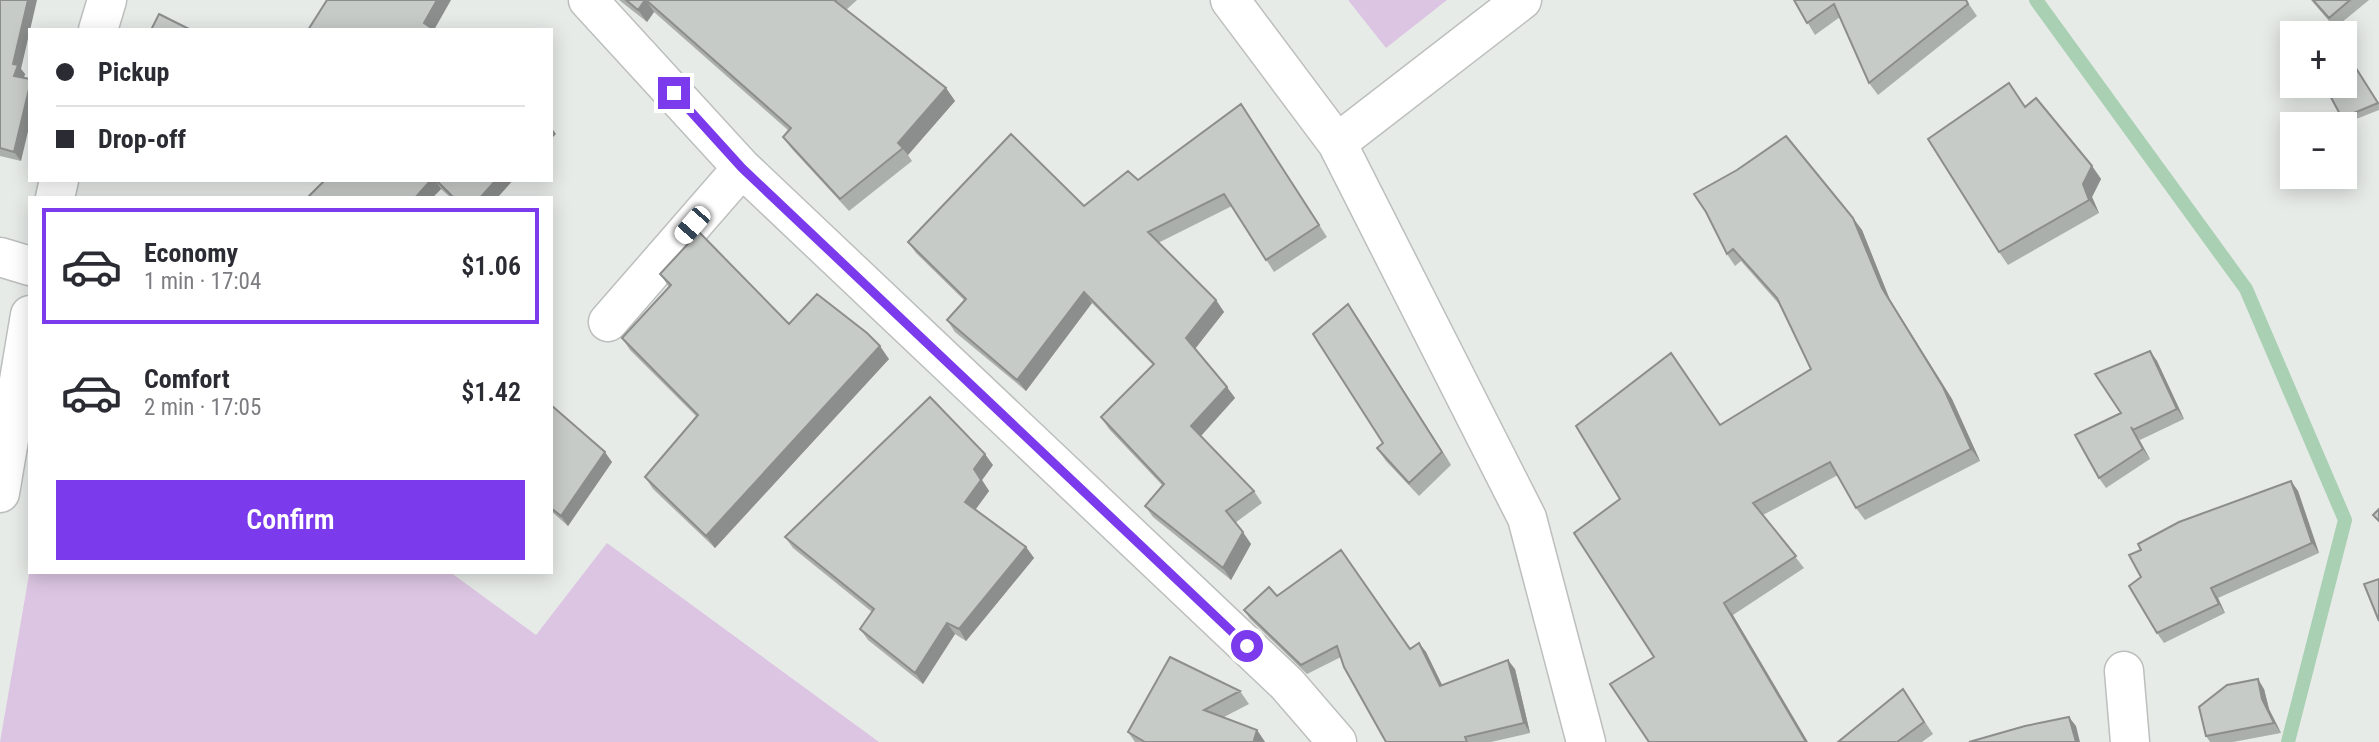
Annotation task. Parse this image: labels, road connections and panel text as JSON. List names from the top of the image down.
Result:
{
  "page": {
    "map_buttons": ["+", "−"],
    "banner": ["Pickup", "Drop-off"],
    "list": [
      {
        "name": "Economy",
        "note": "1 min · 17:04",
        "value": "$1.06"
      },
      {
        "name": "Comfort",
        "note": "2 min · 17:05",
        "value": "$1.42"
      }
    ],
    "buttons": "Confirm"
  }
}
